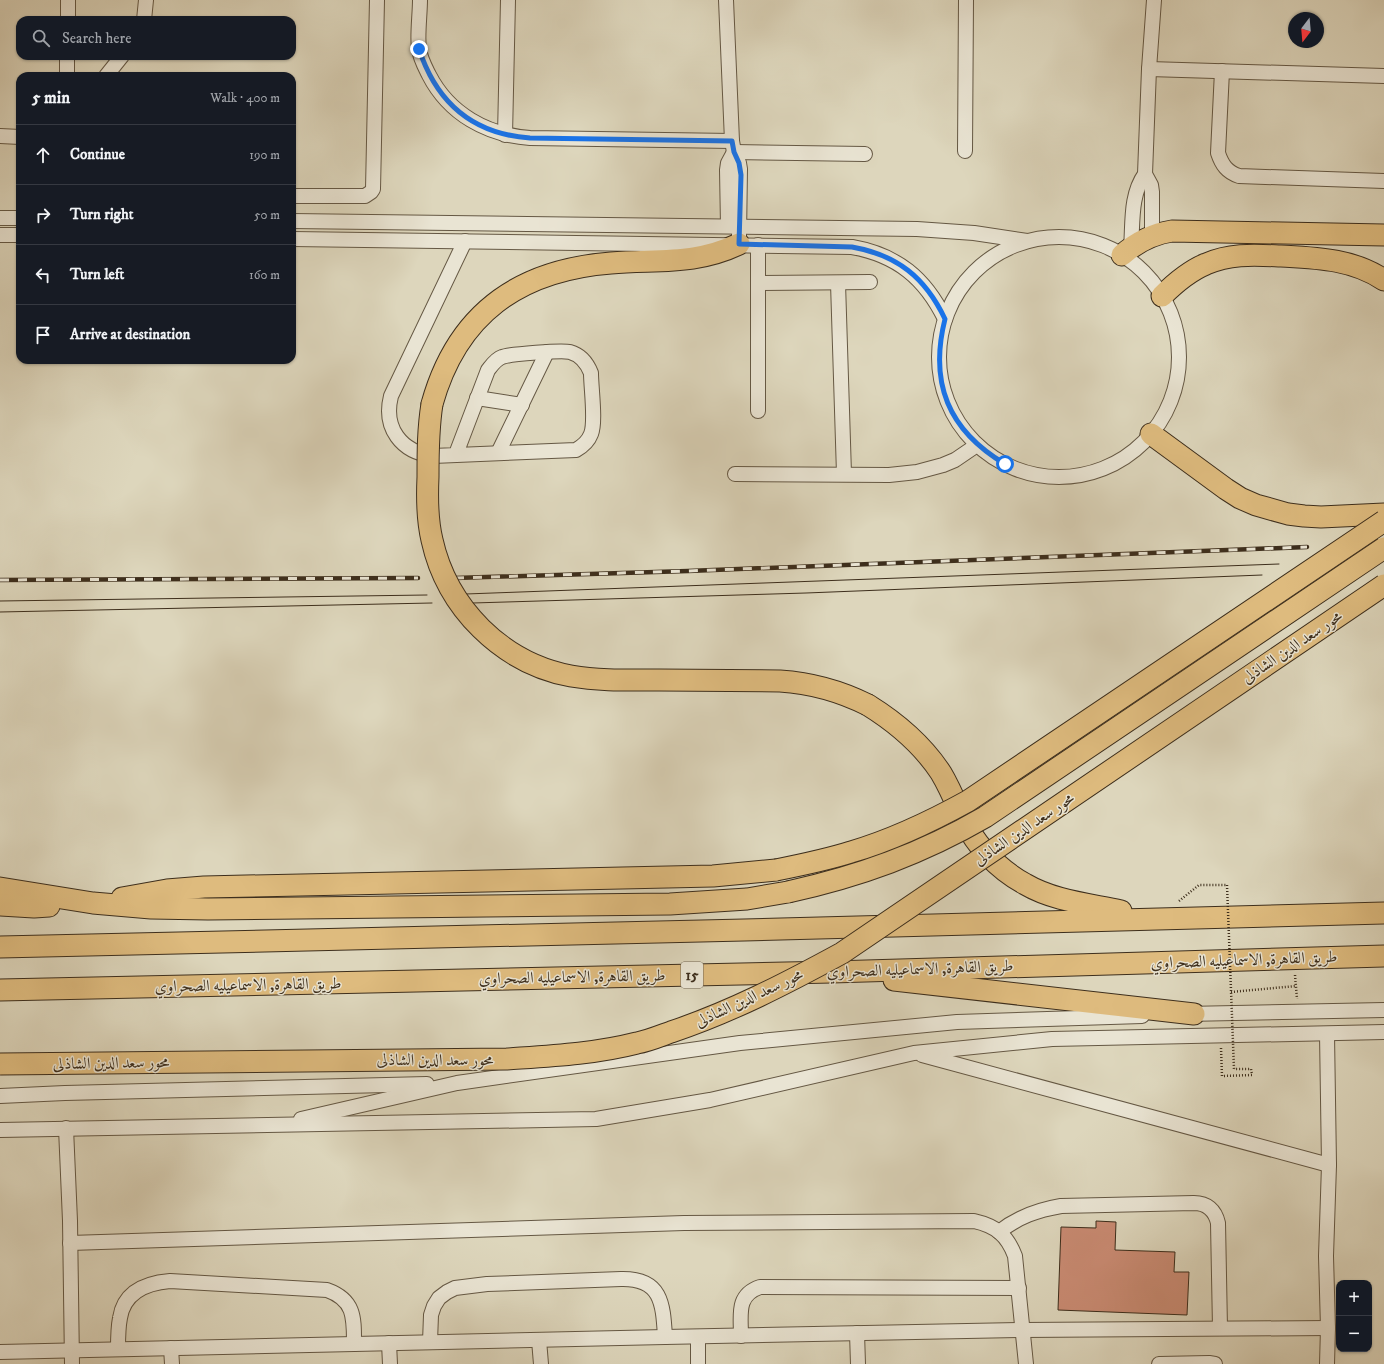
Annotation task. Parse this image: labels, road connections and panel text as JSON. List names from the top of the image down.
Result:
{
  "streets": {
    "highway": ["محور سعد الدين الشاذلى", "طريق القاهرة, الاسماعيليه الصحراوي", "15"]
  },
  "north": "bottom",
  "page": {
    "search": "Search here",
    "heading": ["5 min", "Walk · 400 m"],
    "list": [
      ["Continue", "190 m"],
      ["Turn right", "50 m"],
      ["Turn left", "160 m"],
      "Arrive at destination"
    ],
    "map_buttons": ["+", "−"]
  }
}
